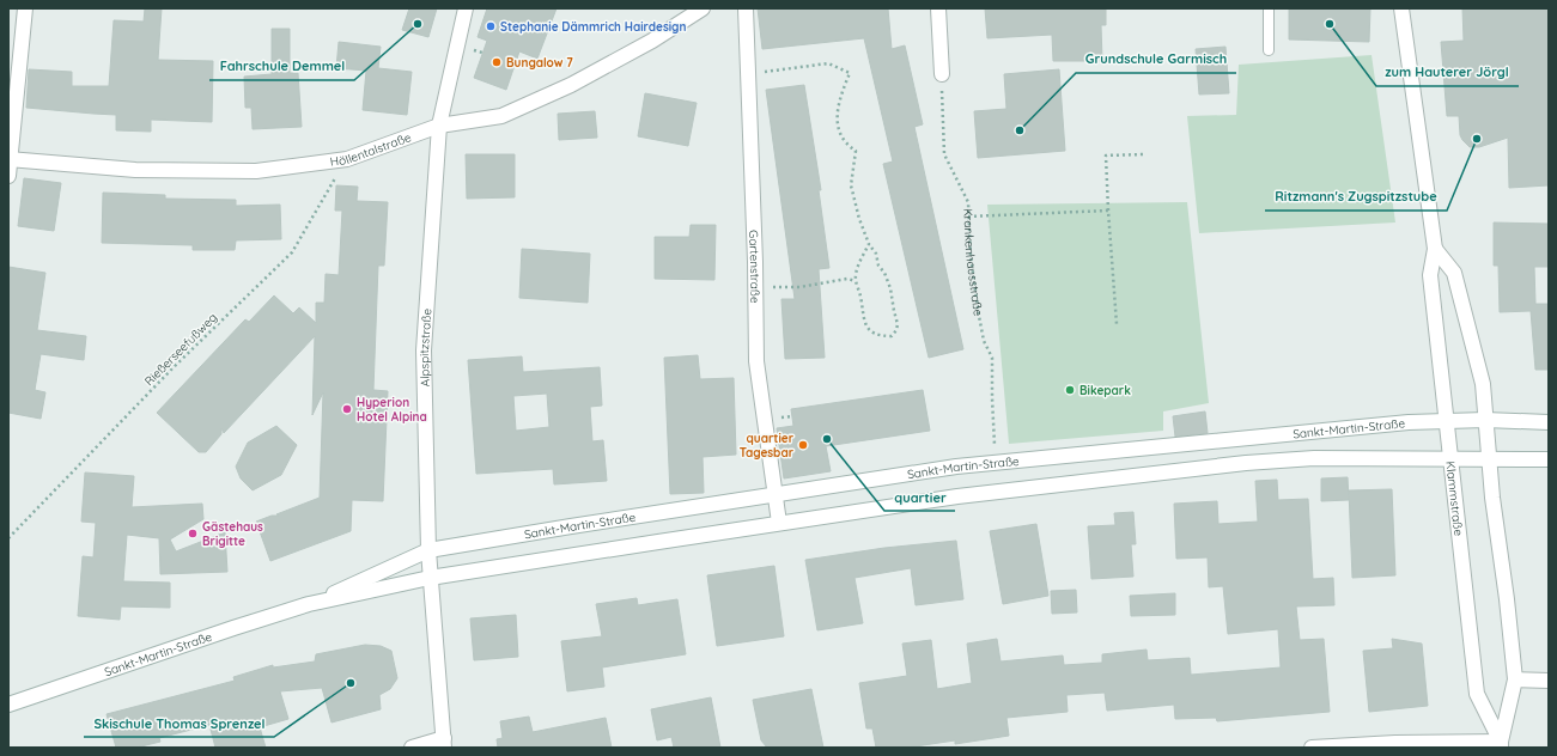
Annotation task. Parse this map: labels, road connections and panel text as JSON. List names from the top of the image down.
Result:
{
  "streets": {
    "street": [
      "Höllentalstraße",
      "Gartenstraße",
      "Alpspitzstraße",
      "Sankt-Martin-Straße",
      "Klammstraße"
    ],
    "path": ["Krankenhausstraße", "Rießerseefußweg"]
  },
  "crossings": [
    ["Höllentalstraße", "Alpspitzstraße"],
    ["Höllentalstraße", "Rießerseefußweg"],
    ["Krankenhausstraße", "Sankt-Martin-Straße"],
    ["Gartenstraße", "Sankt-Martin-Straße"],
    ["Alpspitzstraße", "Sankt-Martin-Straße"],
    ["Sankt-Martin-Straße", "Klammstraße"]
  ],
  "places": [
    "Fahrschule Demmel",
    "zum Hauterer Jörgl",
    "Stephanie Dämmrich Hairdesign",
    "Bungalow 7",
    "Grundschule Garmisch",
    "Ritzmann's Zugspitzstube",
    "Bikepark",
    "Hyperion Hotel Alpina",
    "quartier",
    "quartier Tagesbar",
    "Gästehaus Brigitte",
    "Skischule Thomas Sprenzel"
  ]
}
